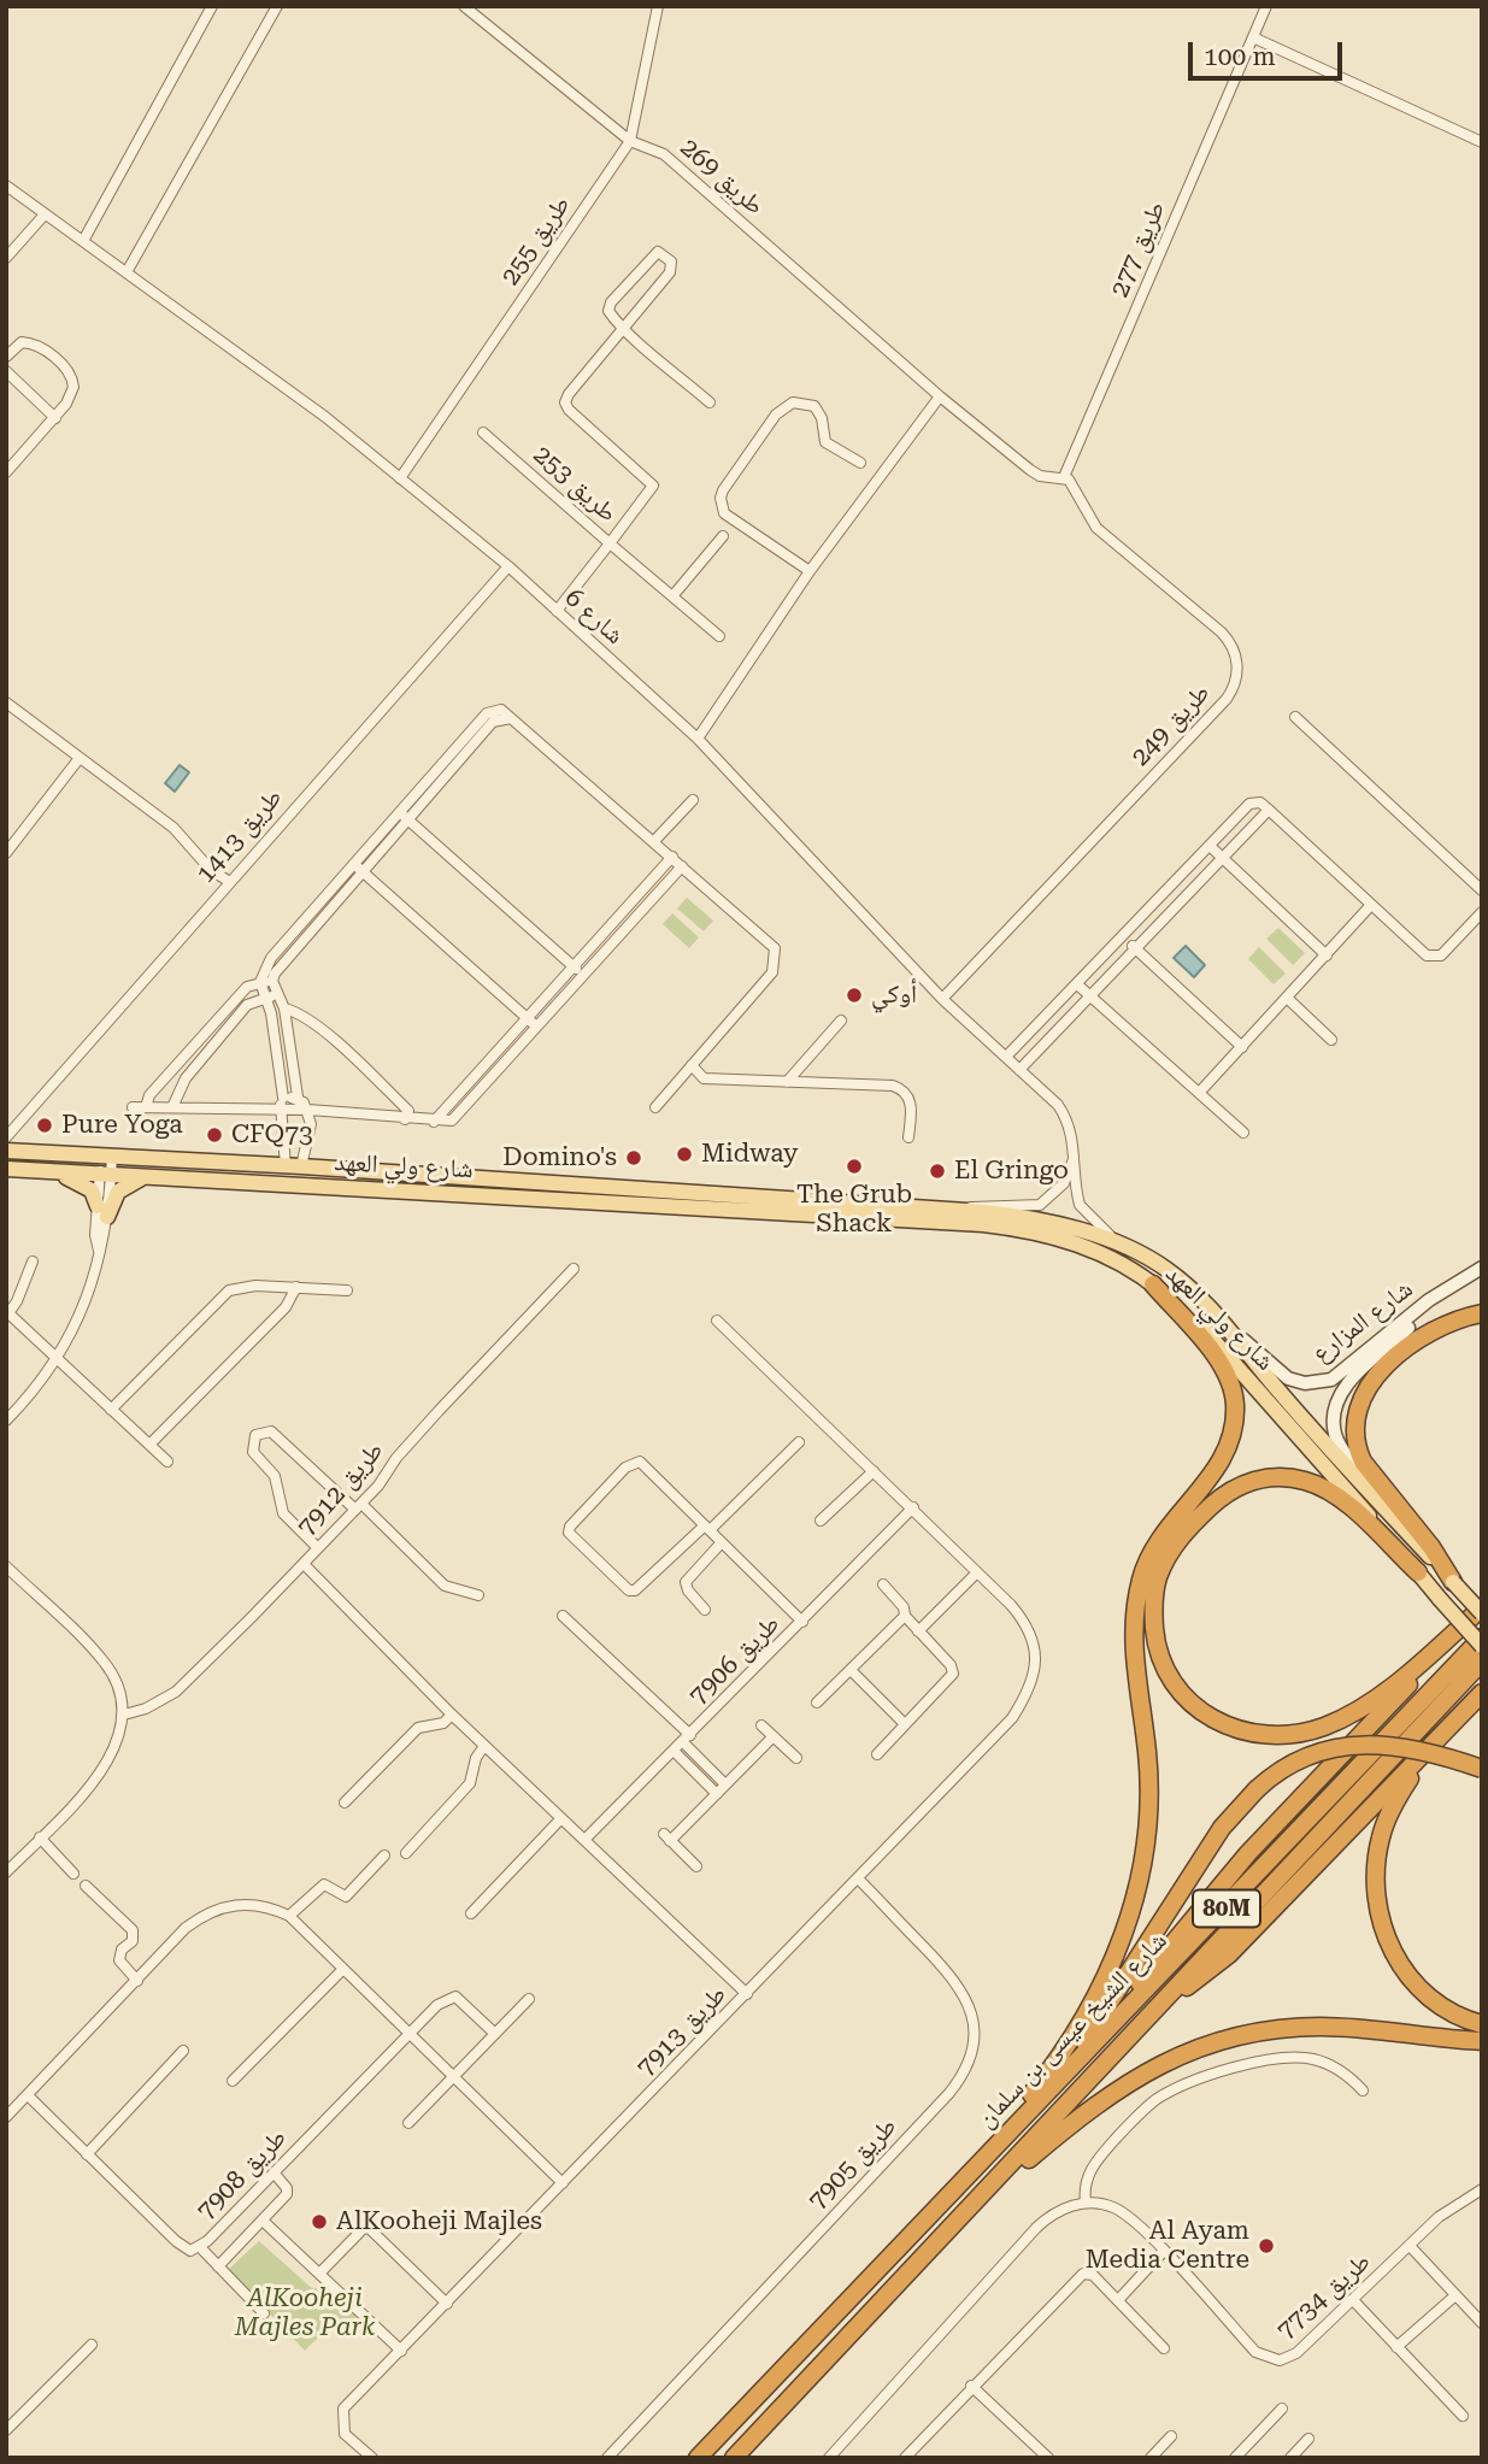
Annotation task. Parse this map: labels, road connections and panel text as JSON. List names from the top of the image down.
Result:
{
  "streets": {
    "highway": ["80M", "شارع الشيخ عيسى بن سلمان"],
    "main road": ["شارع ولي العهد"],
    "street": [
      "طريق 269",
      "طريق 255",
      "طريق 277",
      "طريق 253",
      "شارع 6",
      "طريق 249",
      "طريق 1413",
      "شارع المزارع",
      "طريق 7912",
      "طريق 7906",
      "طريق 7913",
      "طريق 7905",
      "طريق 7908",
      "طريق 7734"
    ]
  },
  "crossings": [
    ["طريق 269", "طريق 255"],
    ["طريق 255", "شارع 6"],
    ["طريق 277", "طريق 249"],
    ["شارع 6", "طريق 249"],
    ["شارع 6", "طريق 1413"],
    ["شارع 6", "شارع ولي العهد"],
    ["شارع ولي العهد", "شارع المزارع"],
    ["طريق 7913", "طريق 7905"]
  ],
  "parks": ["AlKooheji Majles Park"],
  "places": [
    "أوكي",
    "Pure Yoga",
    "CFQ73",
    "Midway",
    "Domino's",
    "The Grub Shack",
    "El Gringo",
    "AlKooheji Majles",
    "Al Ayam Media Centre"
  ],
  "scale_bar": "100 m"
}
